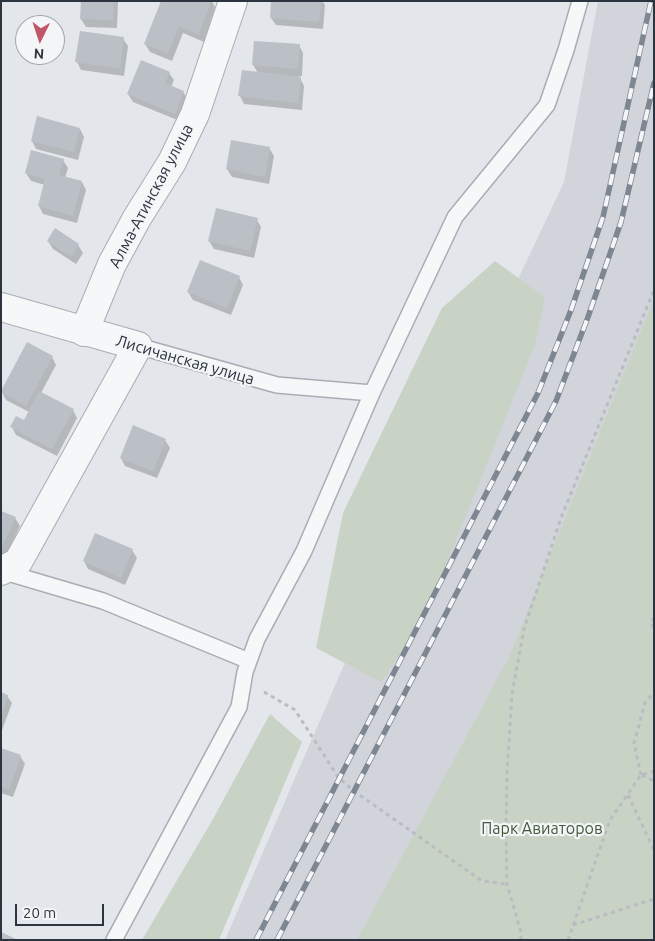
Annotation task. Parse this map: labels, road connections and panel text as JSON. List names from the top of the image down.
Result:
{
  "streets": {
    "street": ["Алма-Атинская улица", "Лисичанская улица"]
  },
  "crossings": [
    ["Алма-Атинская улица", "Лисичанская улица"]
  ],
  "parks": ["Парк Авиаторов"],
  "scale_bar": "20 m",
  "north": "bottom"
}
